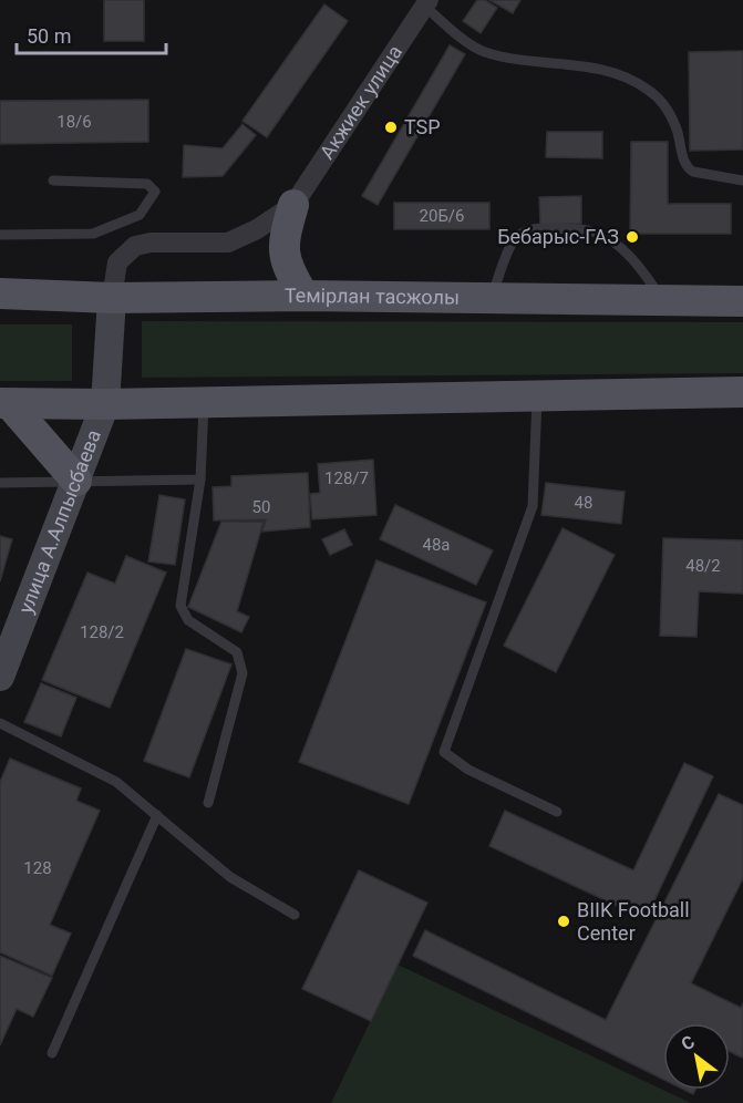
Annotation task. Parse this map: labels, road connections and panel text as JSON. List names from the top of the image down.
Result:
{
  "streets": {
    "main road": ["Темірлан тасжолы"],
    "street": ["Акжиек улица", "улица А.Алпысбаева"]
  },
  "crossings": [
    ["Темірлан тасжолы", "улица А.Алпысбаева"]
  ],
  "places": ["TSP", "Бебарыс-ГАЗ", "BIIK Football Center"],
  "house_numbers": [
    "18/6",
    "20Б/6",
    "128/7",
    "48",
    "50",
    "48а",
    "48/2",
    "128/2",
    "128"
  ],
  "scale_bar": "50 m",
  "north": "top left"
}
